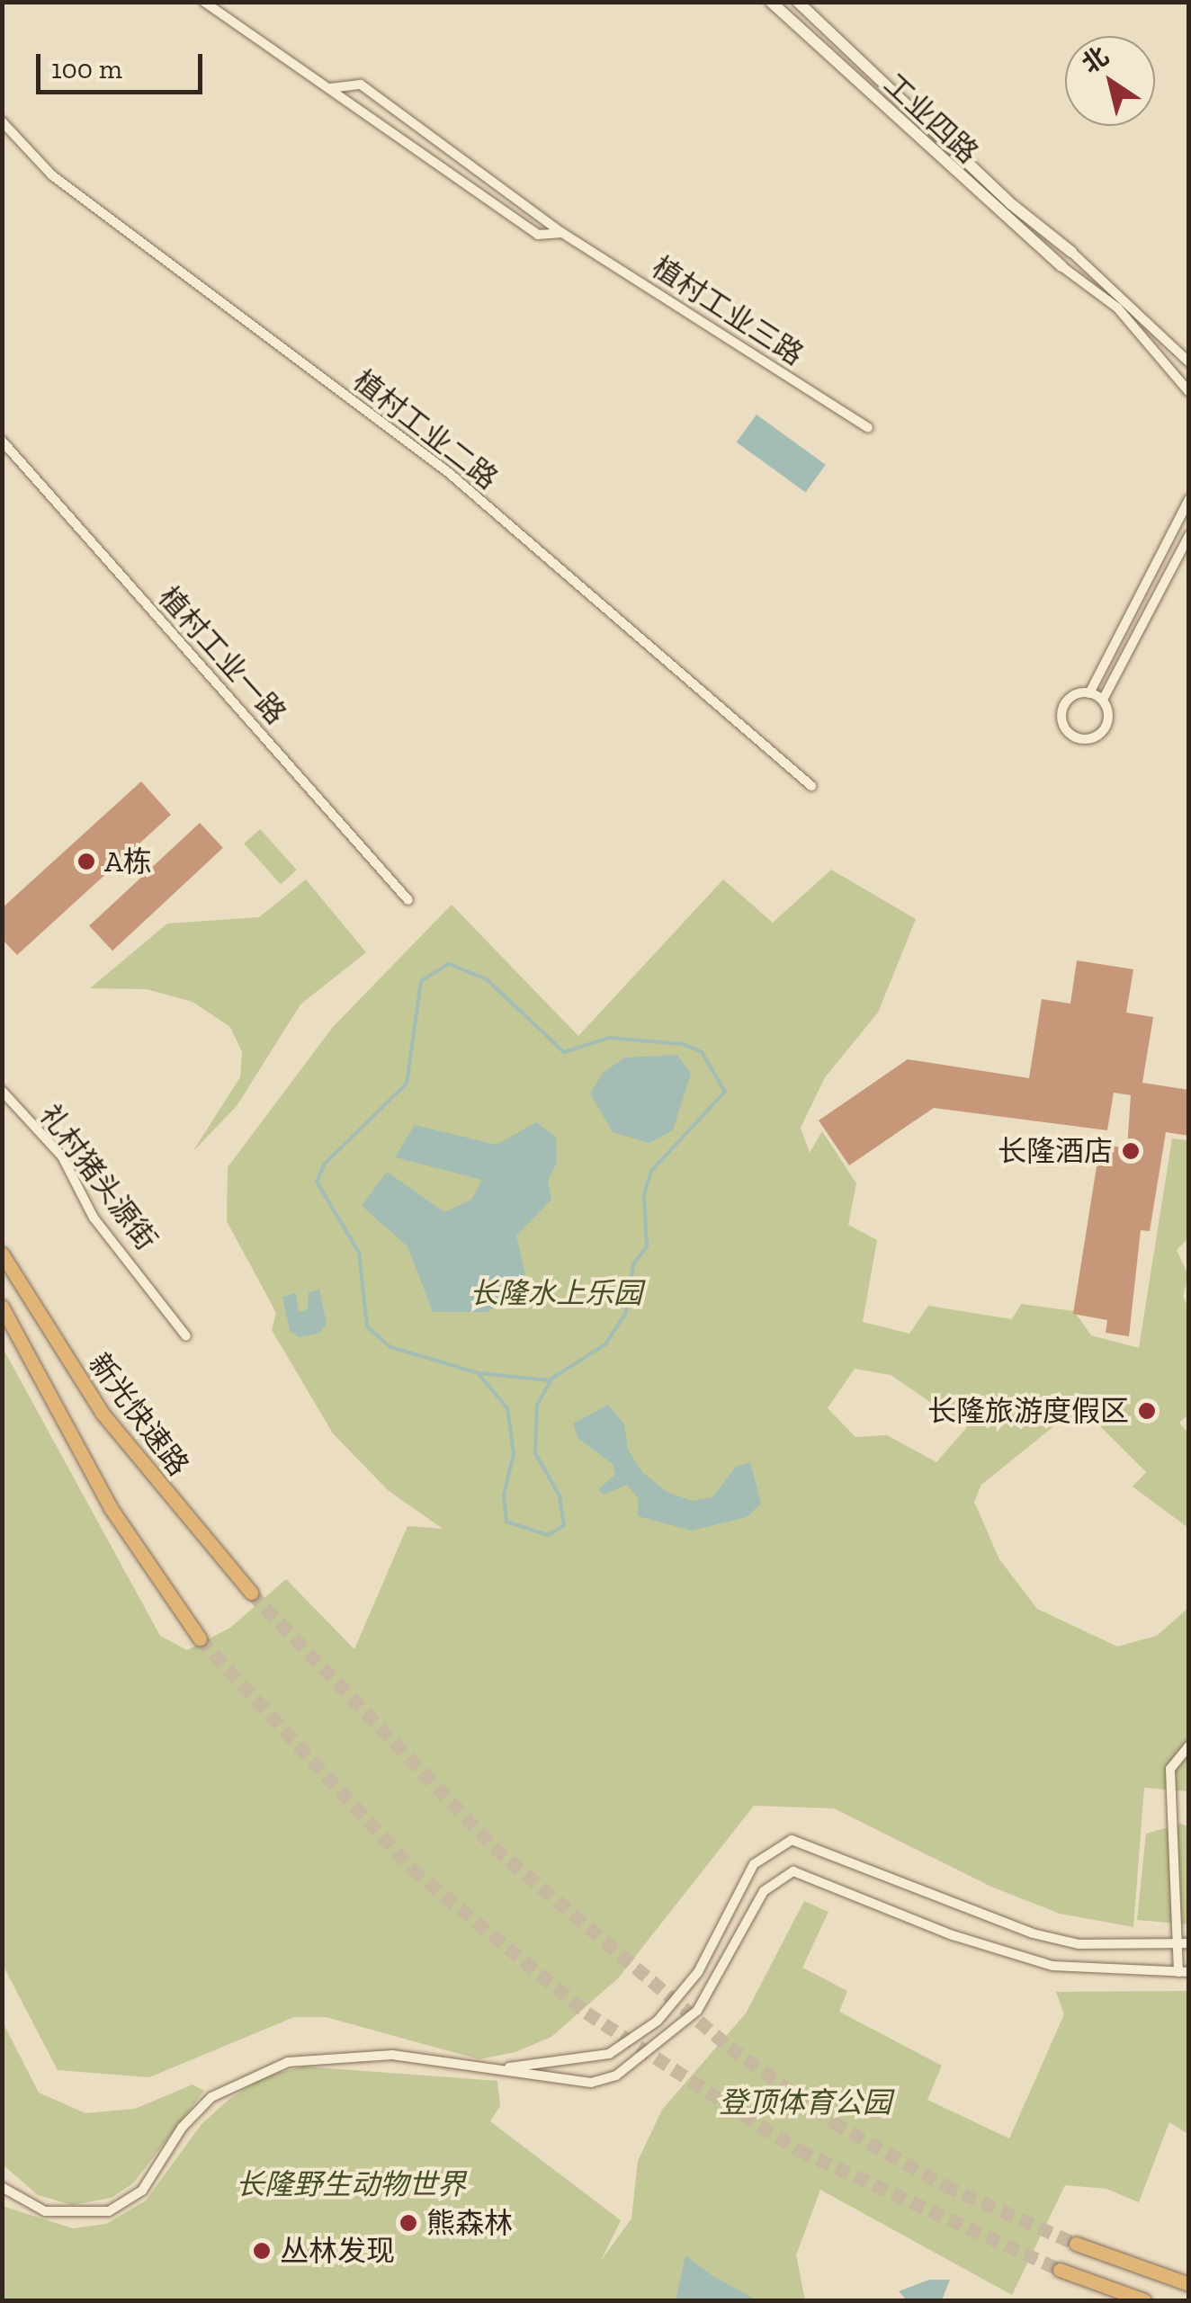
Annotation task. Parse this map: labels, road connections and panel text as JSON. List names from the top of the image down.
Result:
{
  "streets": {
    "highway": ["新光快速路"],
    "street": [
      "工业四路",
      "植村工业三路",
      "植村工业二路",
      "植村工业一路",
      "礼村猪头源街"
    ]
  },
  "parks": ["长隆水上乐园", "登顶体育公园", "长隆野生动物世界"],
  "places": [
    "A栋",
    "长隆酒店",
    "长隆旅游度假区",
    "熊森林",
    "丛林发现"
  ],
  "scale_bar": "100 m",
  "north": "top left"
}
